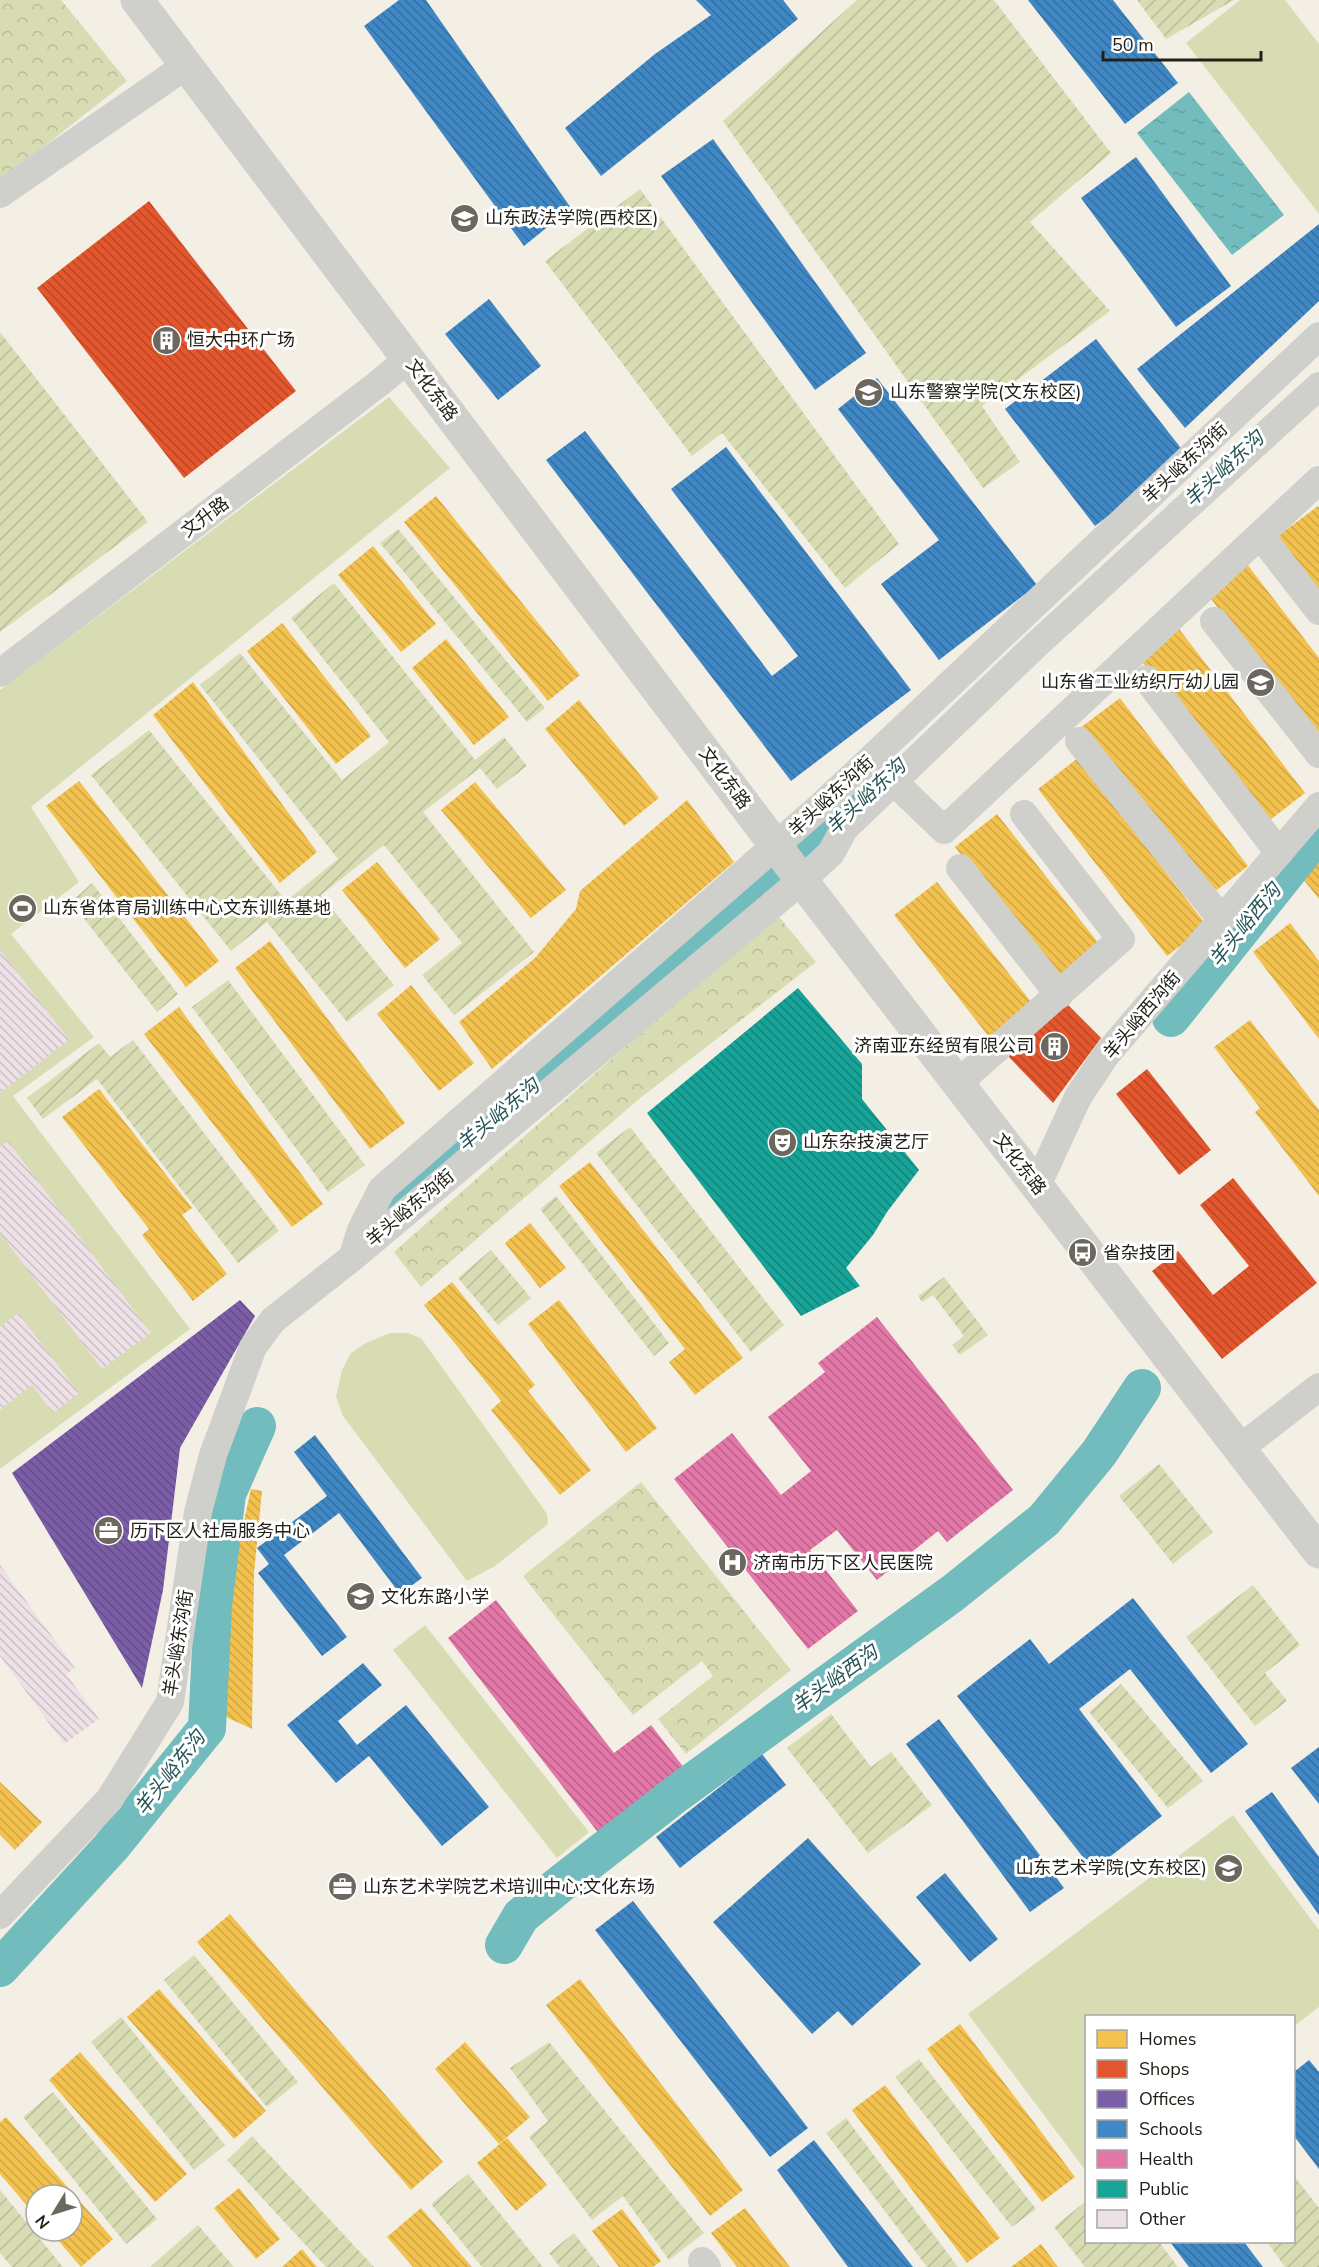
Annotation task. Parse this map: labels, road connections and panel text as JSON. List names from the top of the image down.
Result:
{
  "streets": {
    "main road": ["文化东路"],
    "street": ["羊头峪东沟街", "文升路", "羊头峪西沟街"]
  },
  "crossings": [
    ["文化东路", "羊头峪东沟街"],
    ["文化东路", "文升路"],
    ["文化东路", "羊头峪西沟街"]
  ],
  "water": ["羊头峪东沟", "羊头峪西沟"],
  "places": {
    "school or university": [
      "山东政法学院(西校区)",
      "山东警察学院(文东校区)",
      "山东省工业纺织厅幼儿园",
      "文化东路小学",
      "山东艺术学院(文东校区)"
    ],
    "building": ["恒大中环广场", "济南亚东经贸有限公司"],
    "sports": ["山东省体育局训练中心文东训练基地"],
    "theatre": ["山东杂技演艺厅"],
    "bus stop": ["省杂技团"],
    "office": ["历下区人社局服务中心", "山东艺术学院艺术培训中心;文化东场"],
    "hospital": ["济南市历下区人民医院"]
  },
  "legend": [
    "Homes",
    "Shops",
    "Offices",
    "Schools",
    "Health",
    "Public",
    "Other"
  ],
  "scale_bar": "50 m",
  "north": "bottom left"
}
